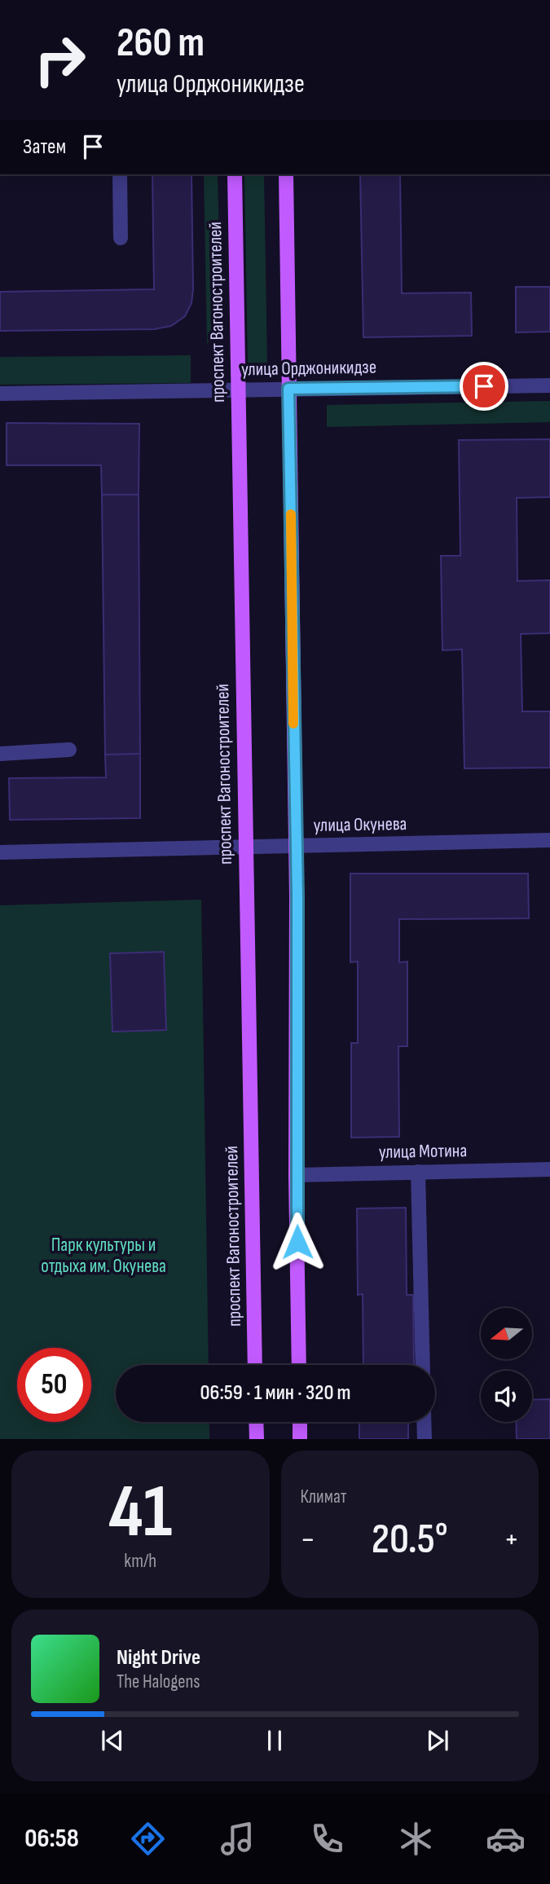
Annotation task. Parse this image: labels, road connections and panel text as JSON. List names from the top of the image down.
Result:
{
  "streets": {
    "main road": ["проспект Вагоностроителей"],
    "street": ["улица Орджоникидзе", "улица Окунева", "улица Мотина"]
  },
  "crossings": [
    ["проспект Вагоностроителей", "улица Орджоникидзе"],
    ["проспект Вагоностроителей", "улица Окунева"]
  ],
  "parks": ["Парк культуры и отдыха им. Окунева"],
  "north": "left",
  "page": {
    "turn": ["260 m", "улица Орджоникидзе"],
    "then": "Затем",
    "limit": "50",
    "trip": "06:59 · 1 мин · 320 m",
    "tile": [
      ["41", "km/h"],
      "Климат"
    ],
    "heat": ["−", "20.5°", "+"],
    "song": ["Night Drive", "The Halogens"],
    "tabs": "06:58"
  }
}
